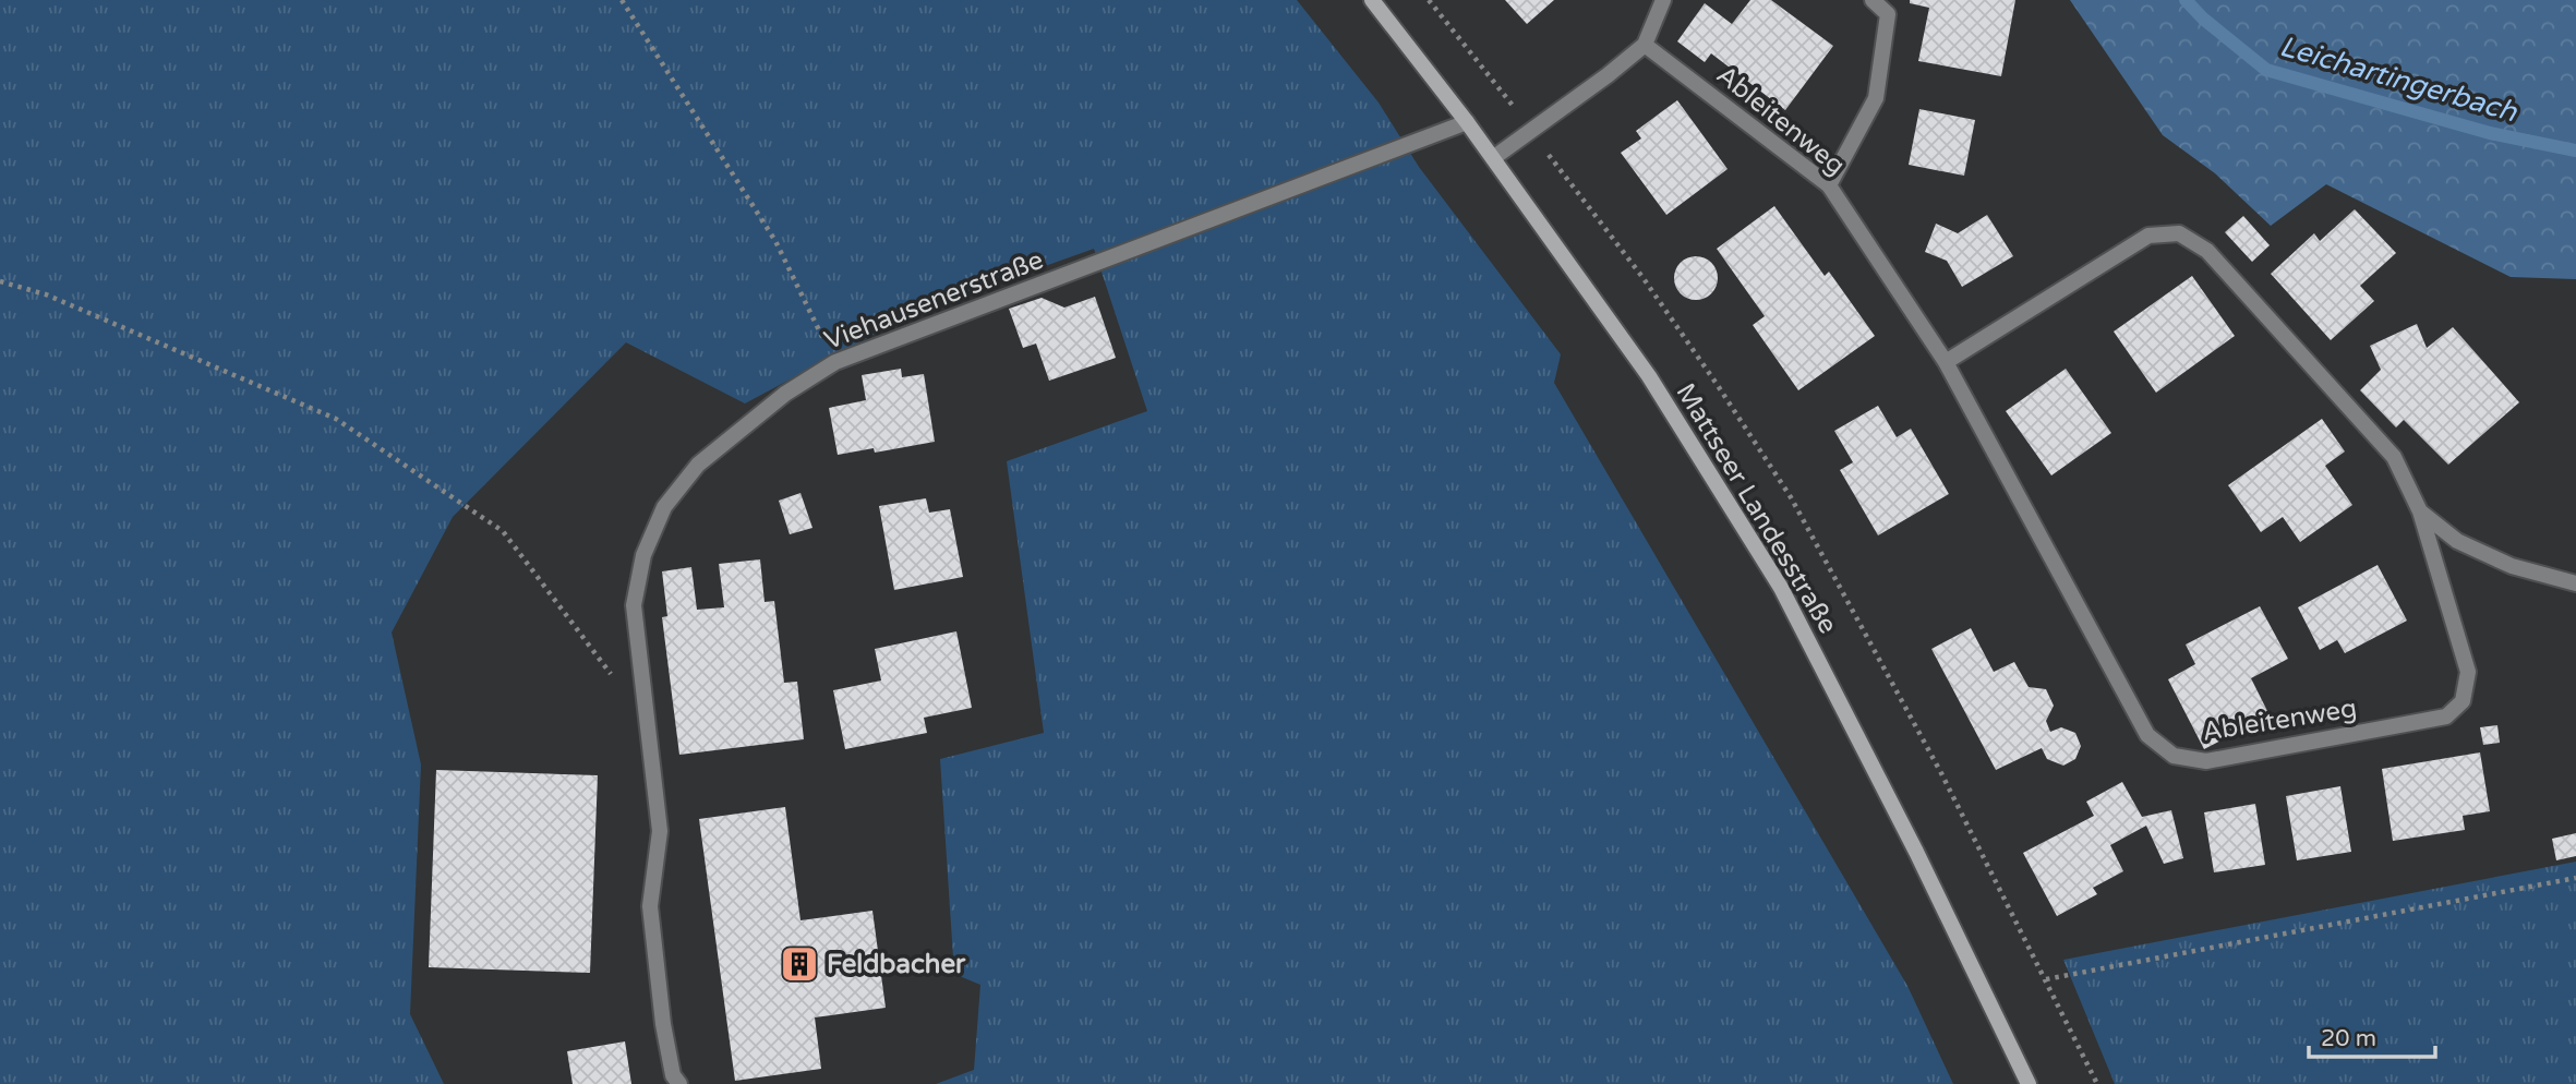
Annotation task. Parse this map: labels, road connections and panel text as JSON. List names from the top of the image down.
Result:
{
  "streets": {
    "main road": ["Mattseer Landesstraße"],
    "street": ["Ableitenweg", "Viehausenerstraße"]
  },
  "crossings": [
    ["Viehausenerstraße", "Mattseer Landesstraße"]
  ],
  "water": ["Leichartingerbach"],
  "places": {
    "building": ["Feldbacher"]
  },
  "scale_bar": "20 m"
}
